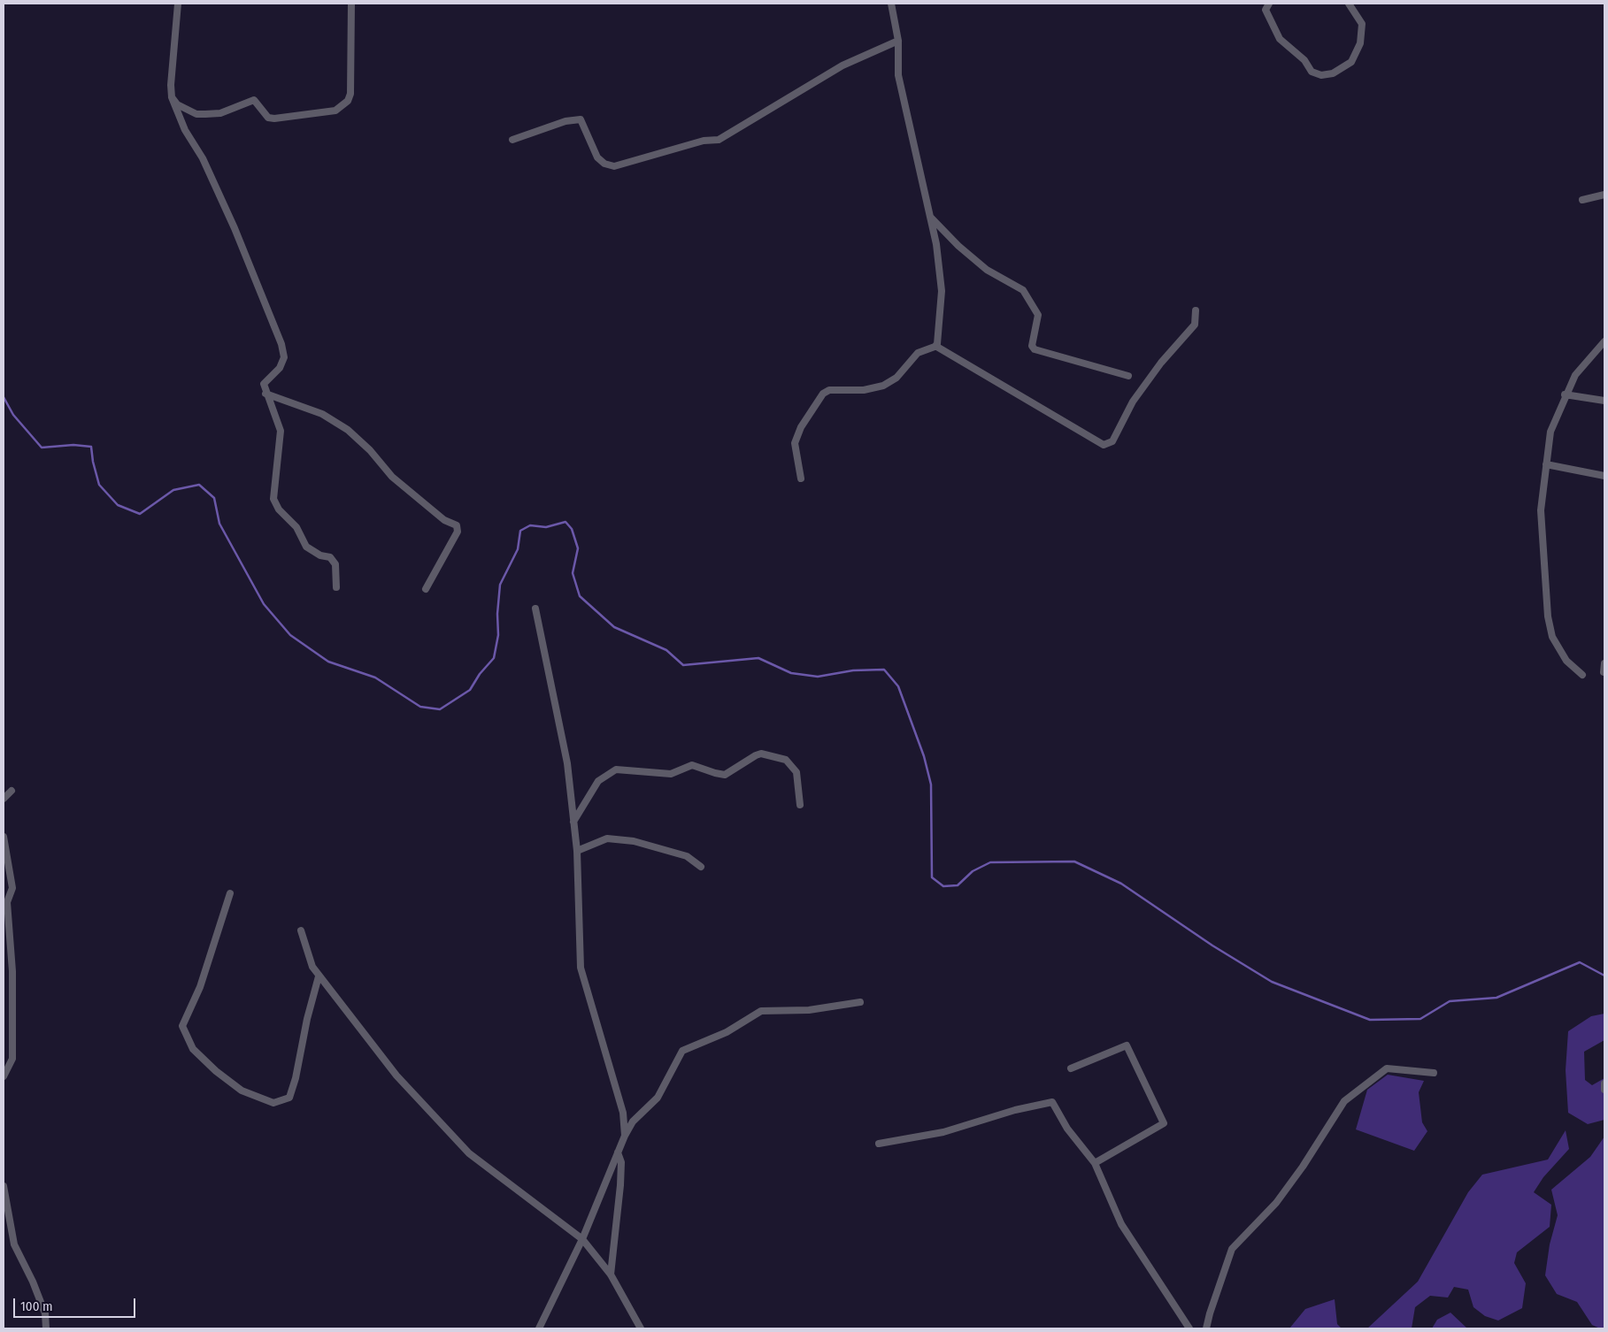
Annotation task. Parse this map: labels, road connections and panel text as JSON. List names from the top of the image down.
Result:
{
  "scale_bar": "100 m"
}
